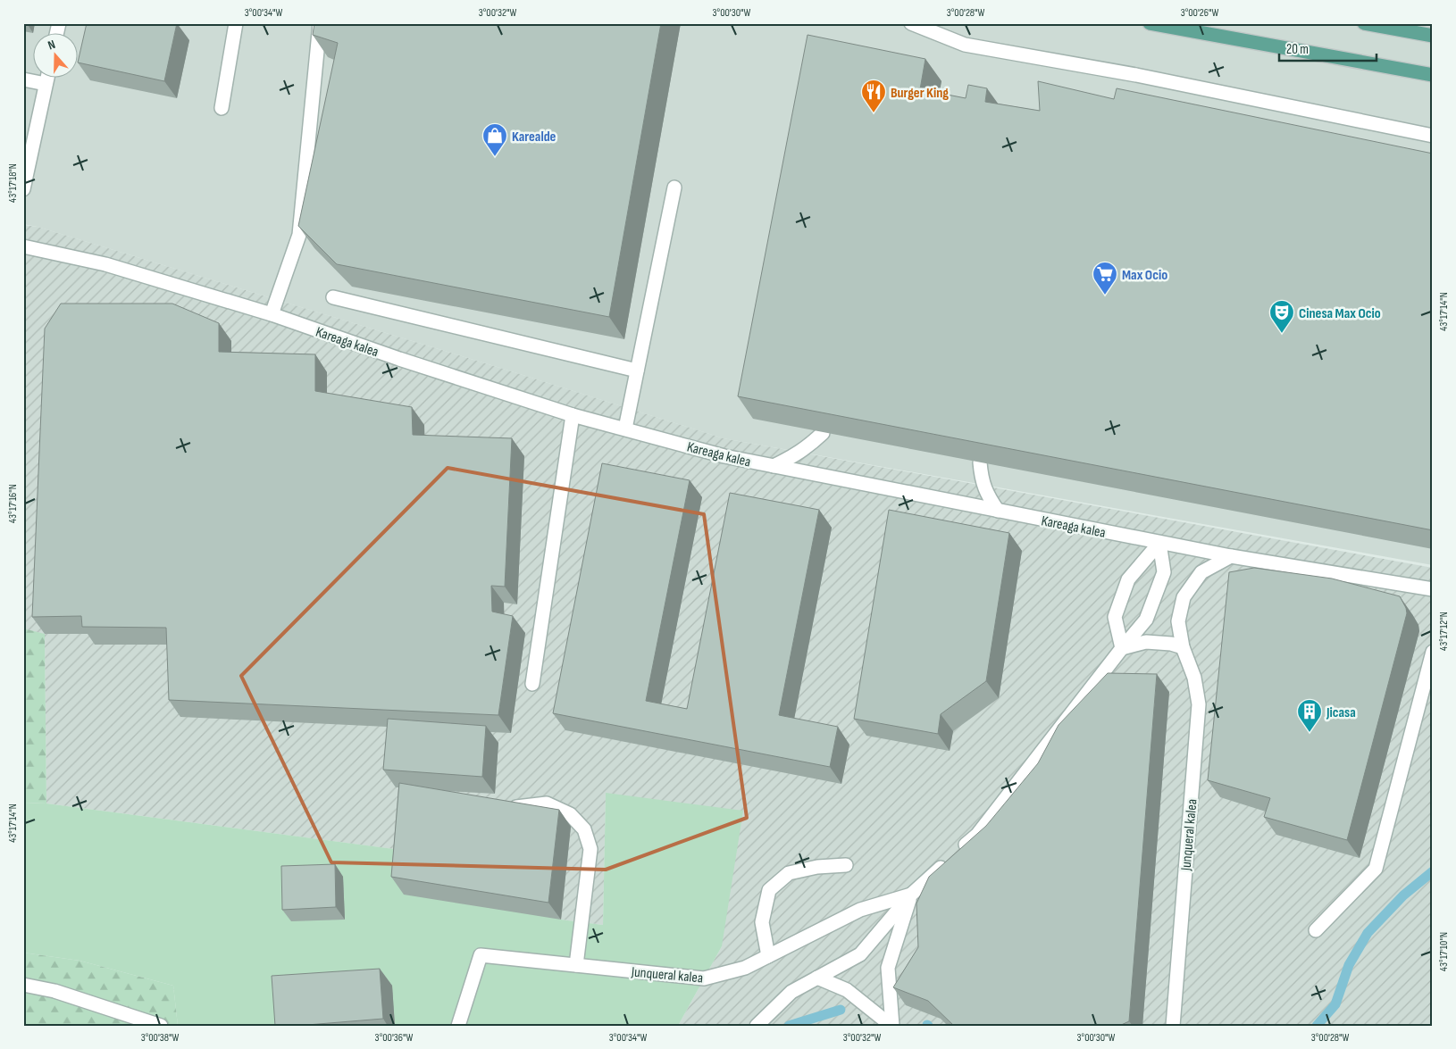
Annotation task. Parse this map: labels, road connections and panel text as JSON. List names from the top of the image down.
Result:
{
  "streets": {
    "street": ["Kareaga kalea", "Junqueral kalea"]
  },
  "crossings": [
    ["Kareaga kalea", "Junqueral kalea"]
  ],
  "places": {
    "restaurant": ["Burger King"],
    "shop": ["Karealde"],
    "supermarket": ["Max Ocio"],
    "theatre": ["Cinesa Max Ocio"],
    "building": ["Jicasa"]
  },
  "scale_bar": "20 m",
  "north": "top",
  "coordinates": [
    "3°00'34\"W",
    "3°00'32\"W",
    "3°00'30\"W",
    "3°00'28\"W",
    "3°00'26\"W",
    "43°17'18\"N",
    "43°17'14\"N",
    "43°17'16\"N",
    "43°17'12\"N",
    "43°17'10\"N",
    "3°00'38\"W",
    "3°00'36\"W"
  ]
}
